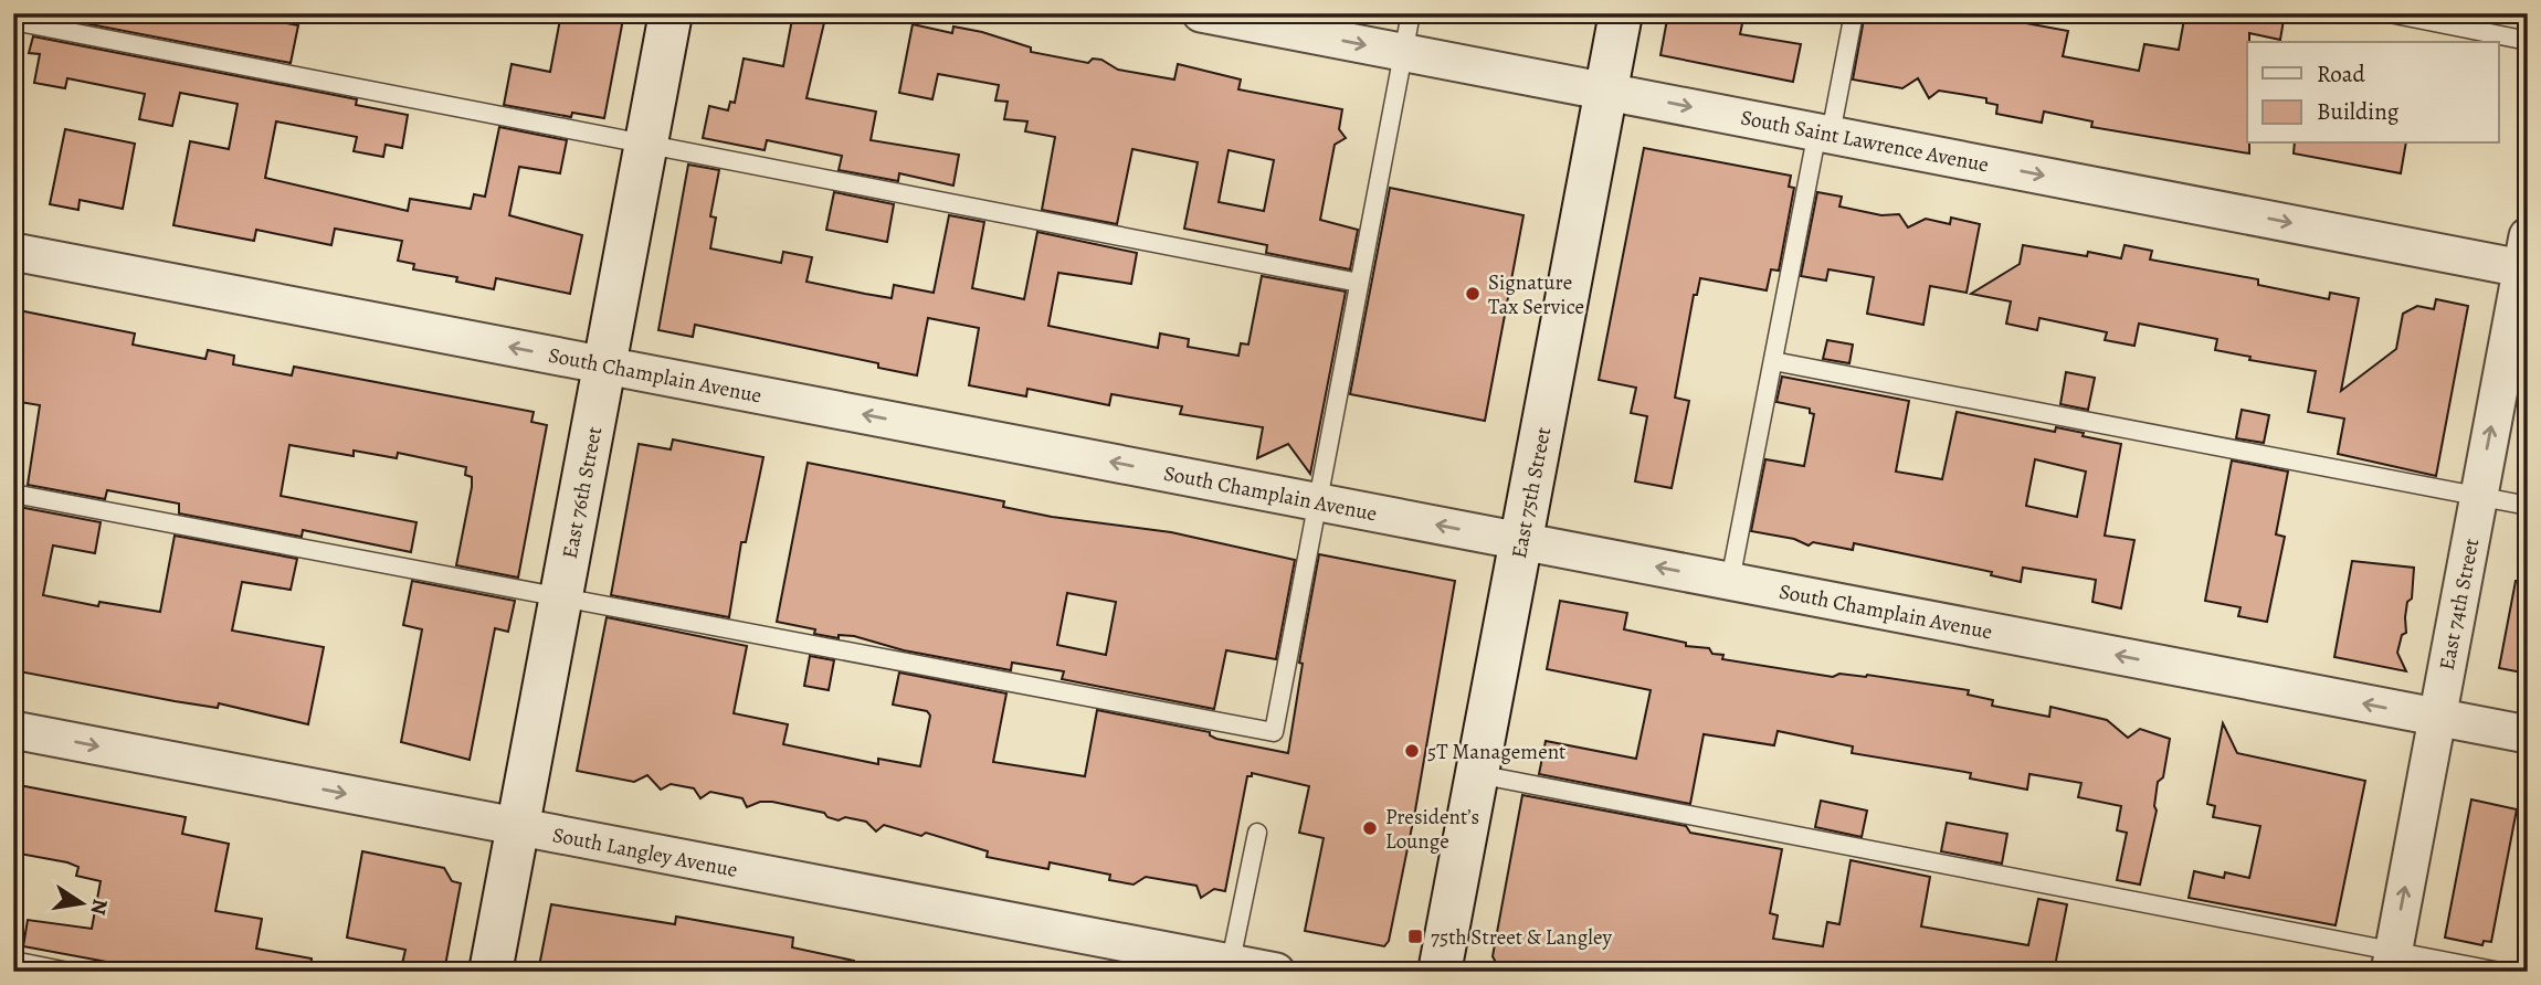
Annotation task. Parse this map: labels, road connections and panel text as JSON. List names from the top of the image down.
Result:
{
  "streets": {
    "street": [
      "South Saint Lawrence Avenue",
      "South Champlain Avenue",
      "East 76th Street",
      "East 75th Street",
      "East 74th Street",
      "South Langley Avenue"
    ]
  },
  "crossings": [
    ["South Saint Lawrence Avenue", "East 75th Street"],
    ["South Saint Lawrence Avenue", "East 74th Street"],
    ["South Champlain Avenue", "East 76th Street"],
    ["South Champlain Avenue", "East 75th Street"],
    ["South Champlain Avenue", "East 74th Street"],
    ["East 76th Street", "South Langley Avenue"]
  ],
  "one_way": [
    "South Saint Lawrence Avenue",
    "South Champlain Avenue",
    "East 74th Street",
    "South Langley Avenue"
  ],
  "places": {
    "other": ["Signature Tax Service", "5T Management", "President’s Lounge"],
    "transit": ["75th Street & Langley"]
  },
  "legend": ["Road", "Building"],
  "north": "right"
}
